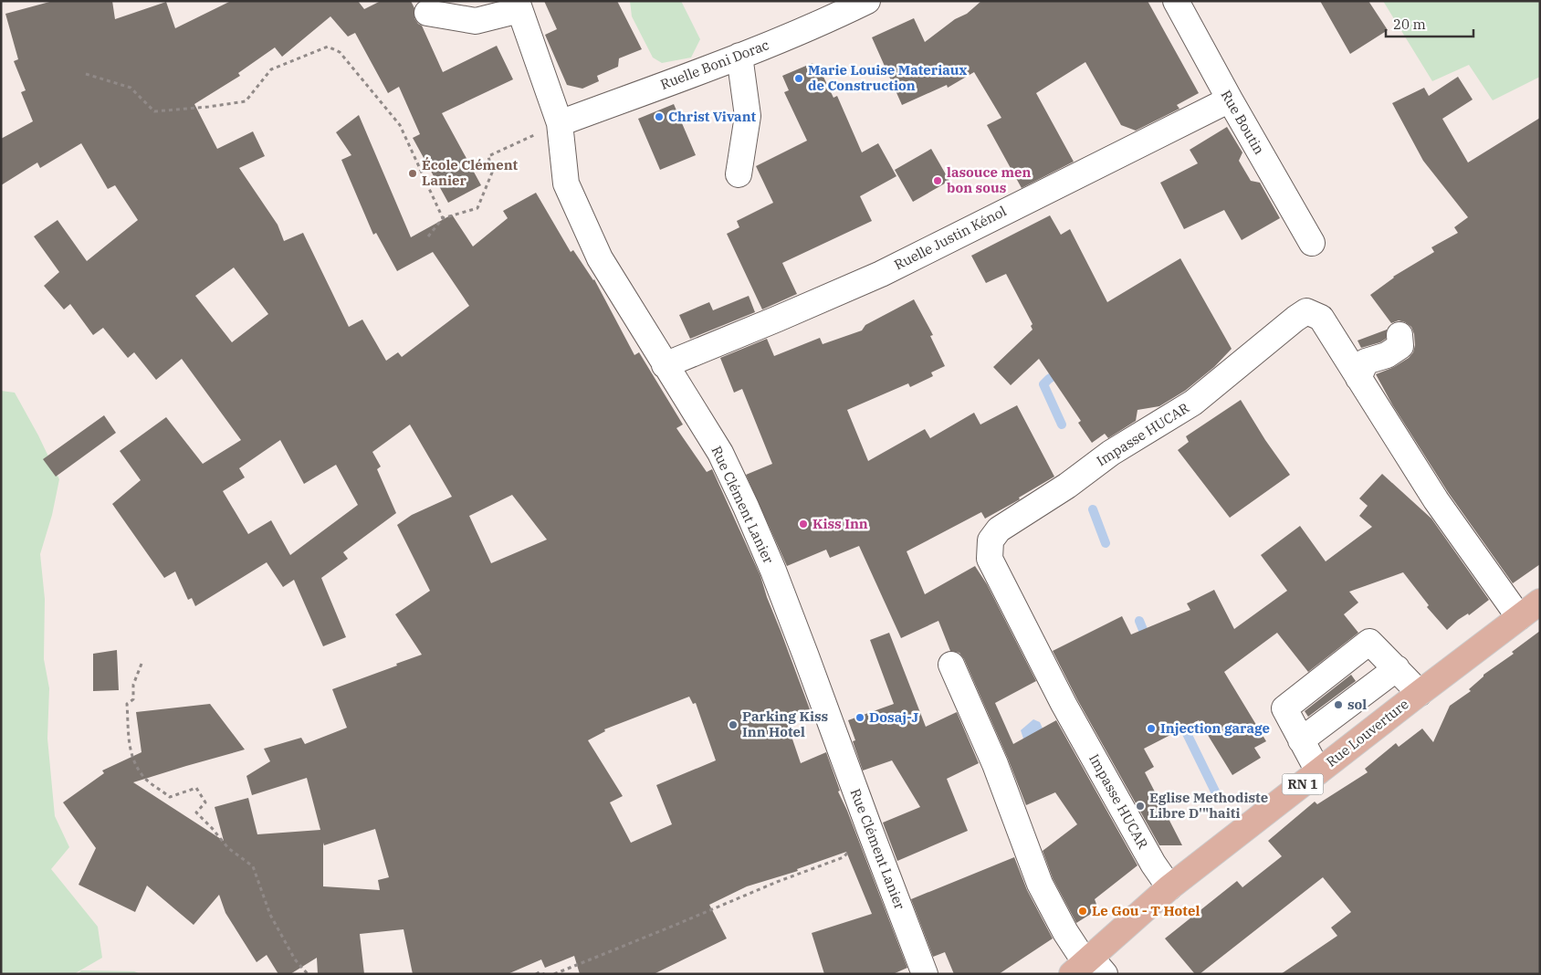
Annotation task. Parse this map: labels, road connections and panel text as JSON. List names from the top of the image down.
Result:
{
  "streets": {
    "main road": ["Rue Louverture", "RN 1"],
    "street": [
      "Ruelle Boni Dorac",
      "Rue Boutin",
      "Ruelle Justin Kénol",
      "Impasse HUCAR",
      "Rue Clément Lanier"
    ]
  },
  "crossings": [
    ["Ruelle Boni Dorac", "Rue Clément Lanier"],
    ["Rue Boutin", "Ruelle Justin Kénol"],
    ["Ruelle Justin Kénol", "Rue Clément Lanier"],
    ["Impasse HUCAR", "Rue Louverture"]
  ],
  "places": [
    "Marie Louise Materiaux de Construction",
    "Christ Vivant",
    "École Clément Lanier",
    "lasouce men bon sous",
    "Kiss Inn",
    "sol",
    "Dosaj-J",
    "Parking Kiss Inn Hotel",
    "Injection garage",
    "Eglise Methodiste Libre D'\"haiti",
    "Le Gou - T Hotel"
  ],
  "scale_bar": "20 m"
}
